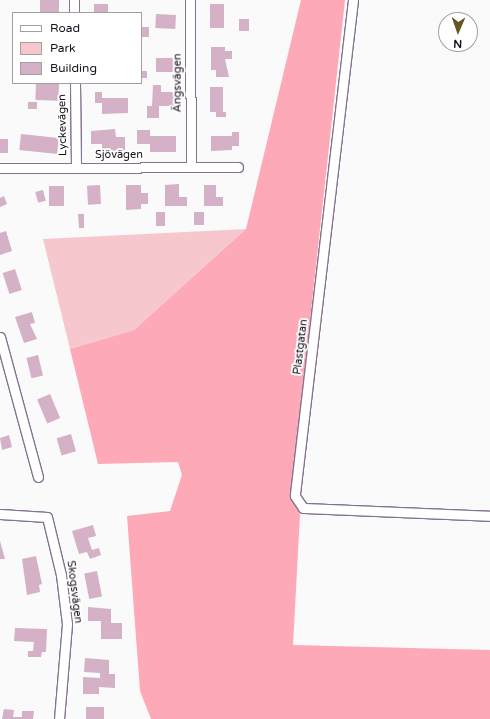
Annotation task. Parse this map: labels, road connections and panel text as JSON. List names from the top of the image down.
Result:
{
  "streets": {
    "street": [
      "Ängsvägen",
      "Lyckevägen",
      "Sjövägen",
      "Plastgatan",
      "Skogsvägen"
    ]
  },
  "crossings": [
    ["Ängsvägen", "Sjövägen"],
    ["Lyckevägen", "Sjövägen"]
  ],
  "legend": ["Road", "Park", "Building"],
  "north": "bottom"
}
